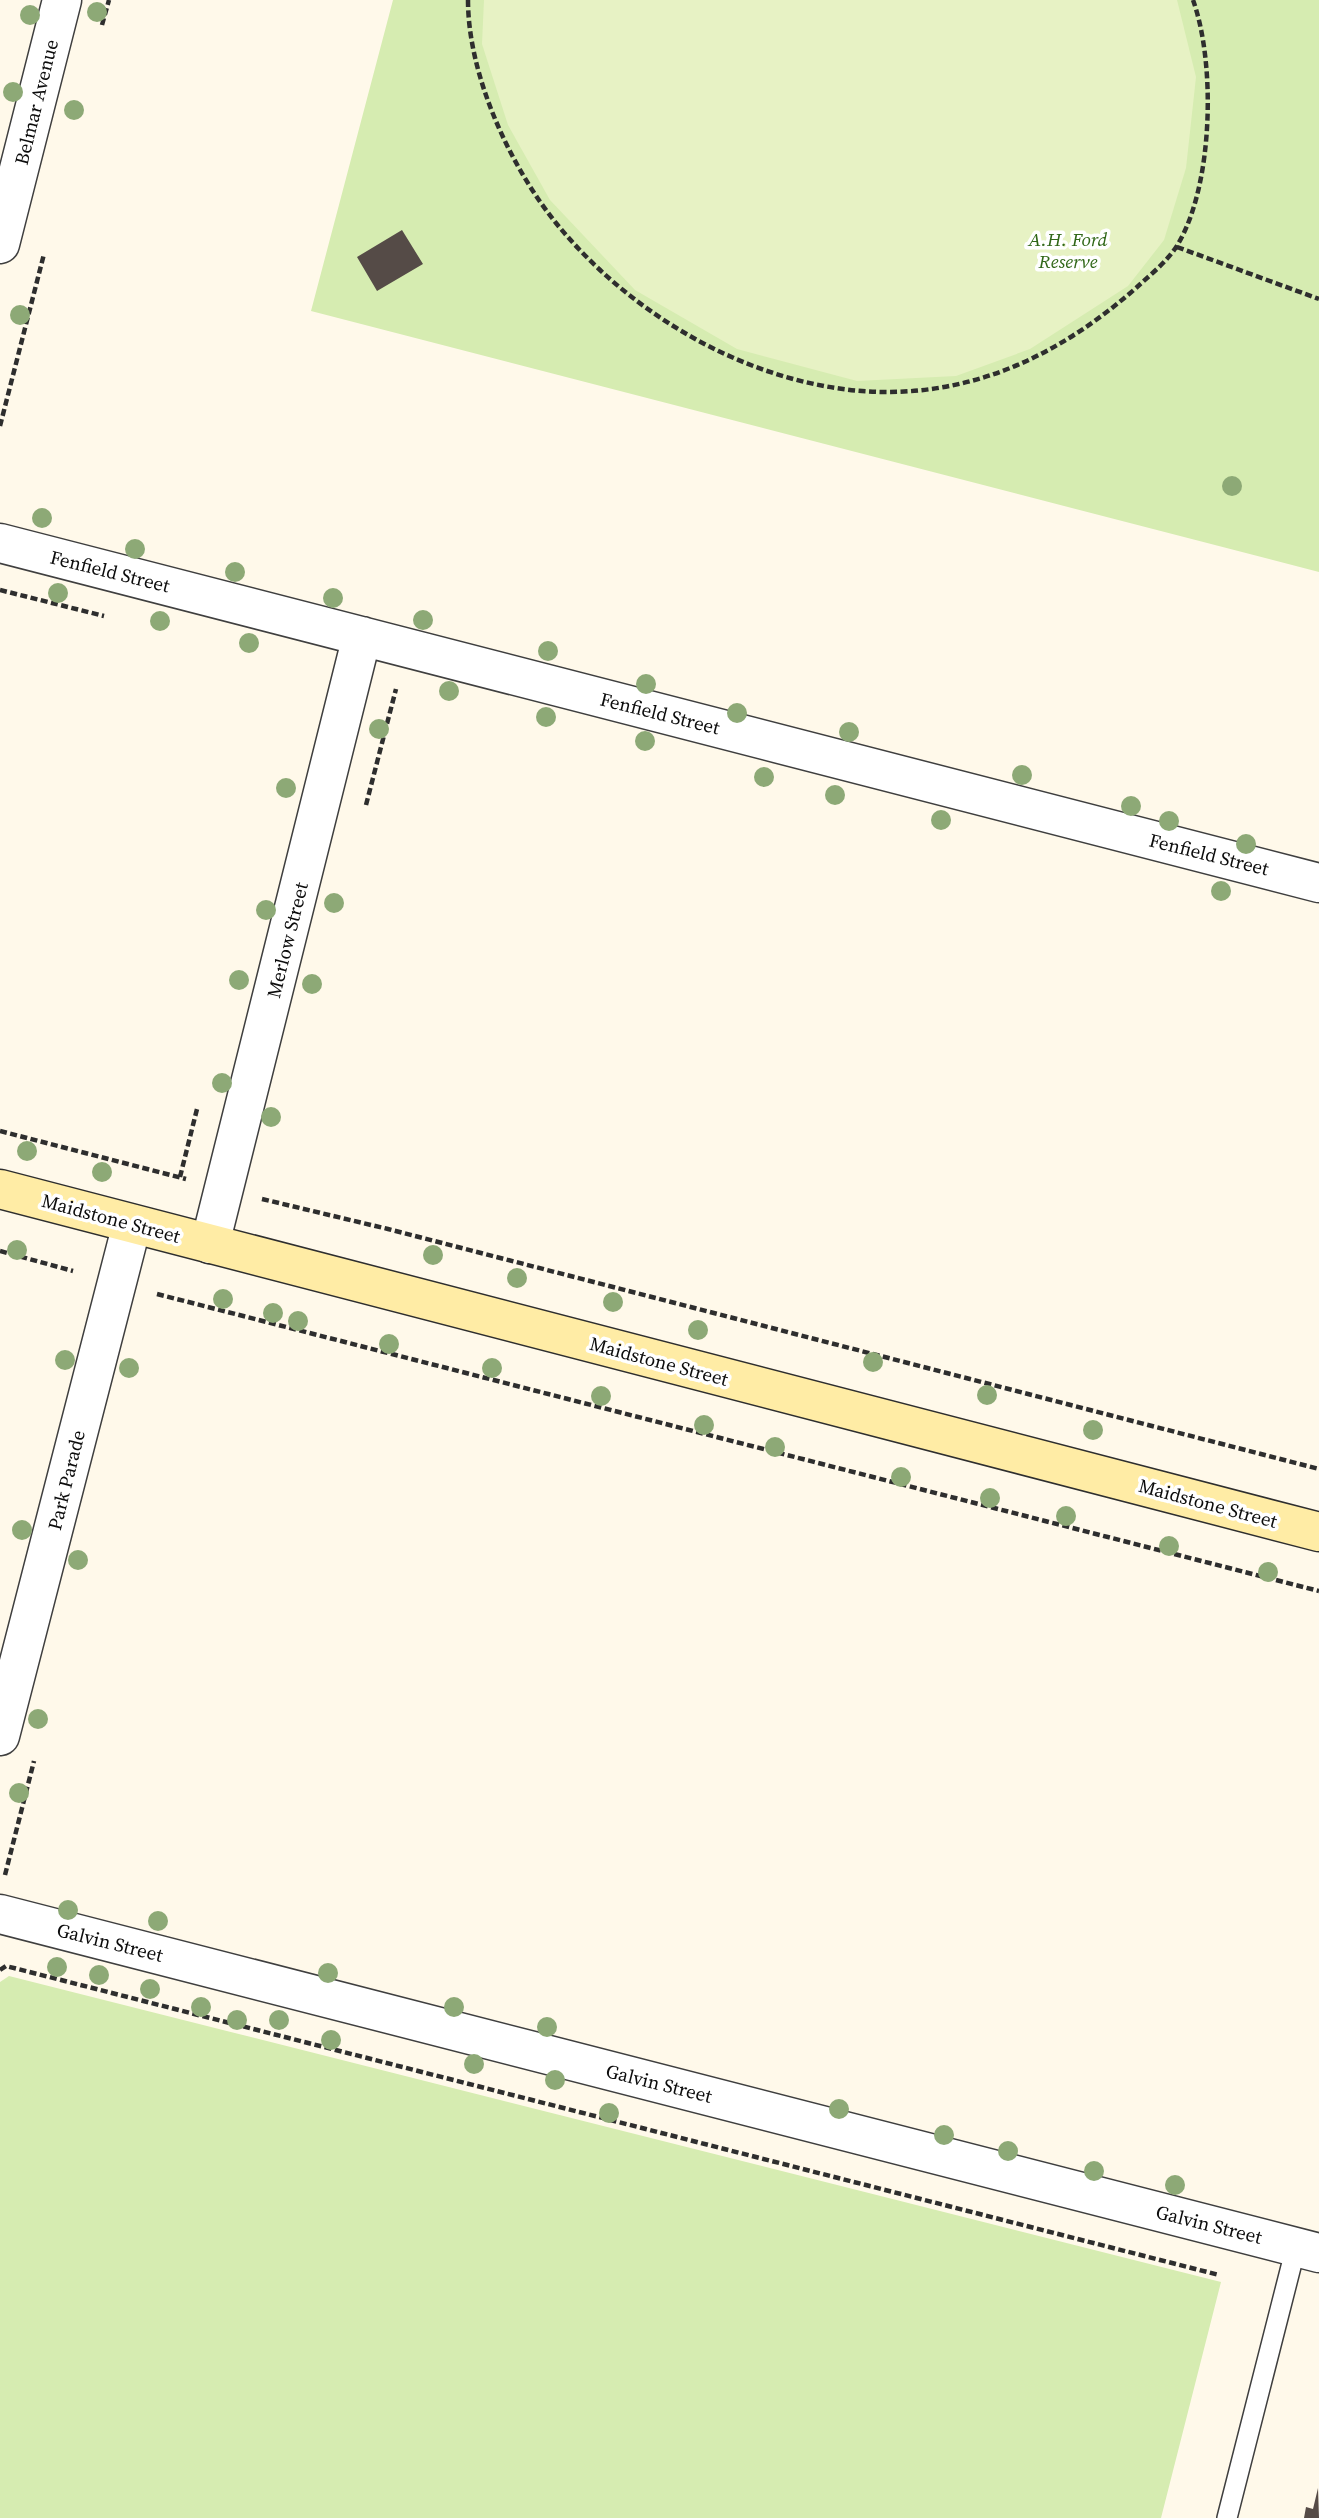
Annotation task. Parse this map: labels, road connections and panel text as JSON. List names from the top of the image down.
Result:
{
  "streets": {
    "main road": ["Maidstone Street"],
    "street": [
      "Belmar Avenue",
      "Fenfield Street",
      "Merlow Street",
      "Park Parade",
      "Galvin Street"
    ]
  },
  "crossings": [
    ["Fenfield Street", "Merlow Street"],
    ["Merlow Street", "Maidstone Street"],
    ["Maidstone Street", "Park Parade"]
  ],
  "parks": ["A.H. Ford Reserve"]
}
